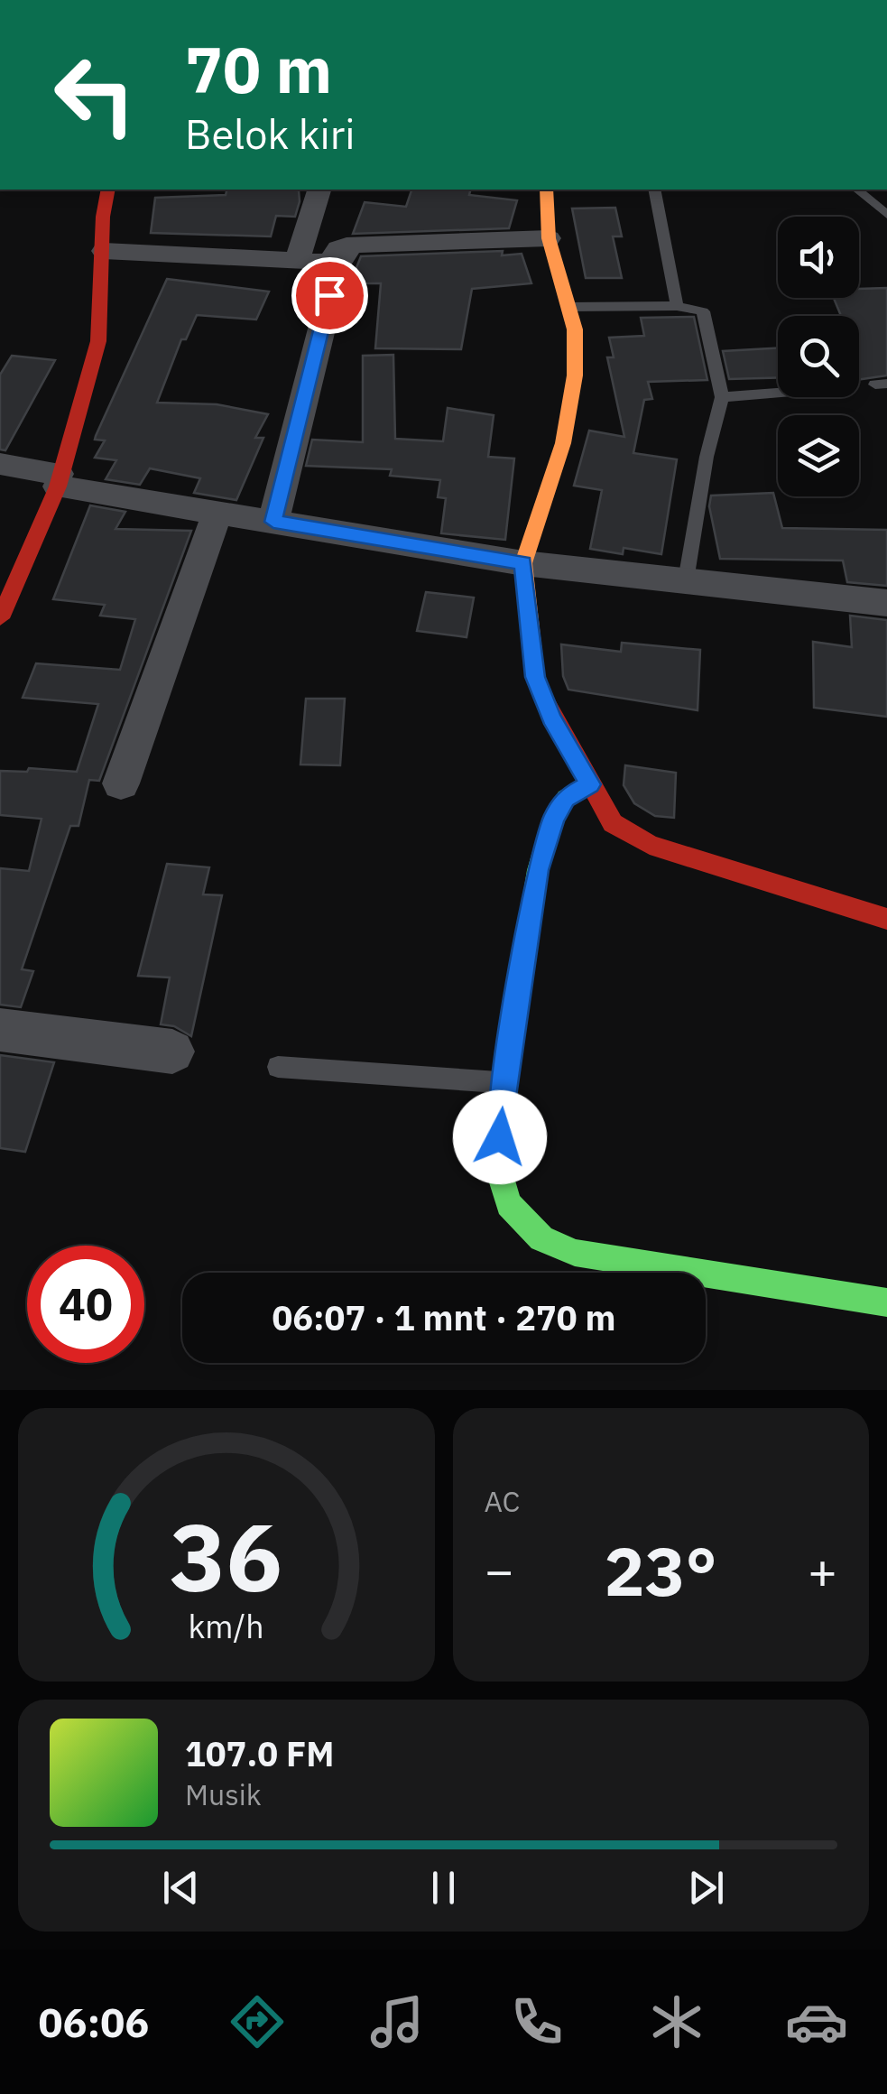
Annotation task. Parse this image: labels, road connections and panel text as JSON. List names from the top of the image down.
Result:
{
  "page": {
    "turn": ["70 m", "Belok kiri"],
    "limit": "40",
    "trip": "06:07 · 1 mnt · 270 m",
    "tile": "AC",
    "heat": ["−", "23°", "+"],
    "song": ["107.0 FM", "Musik"],
    "tabs": "06:06",
    "gauge": ["36", "km/h"]
  }
}
